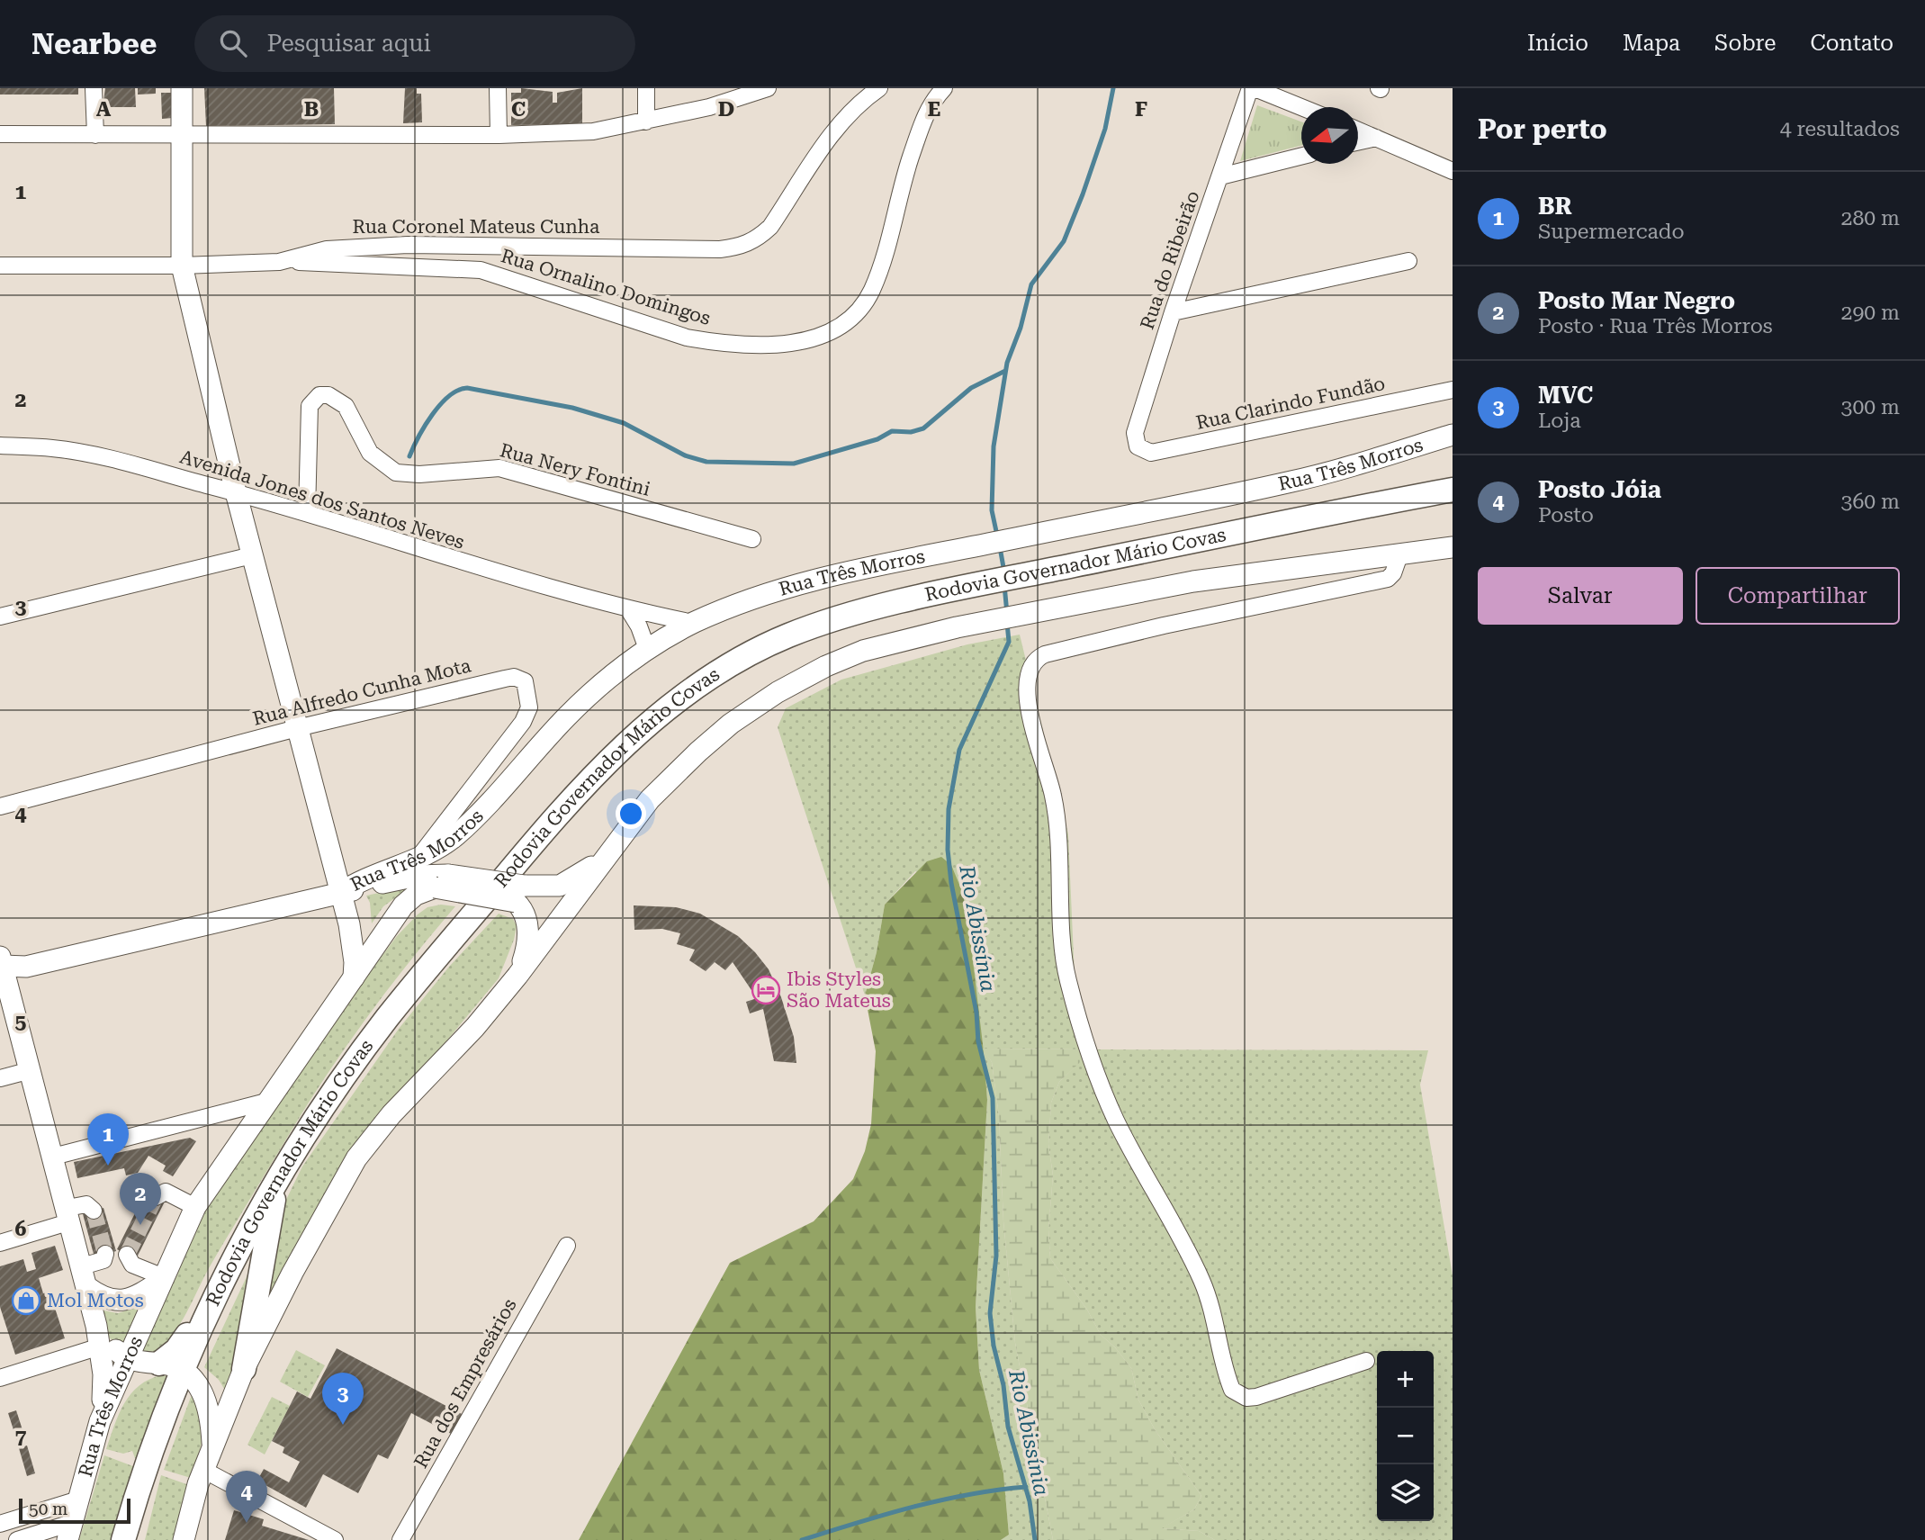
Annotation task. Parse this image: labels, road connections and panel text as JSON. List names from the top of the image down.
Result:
{
  "streets": {
    "highway": ["Rodovia Governador Mário Covas"],
    "main road": ["Rua Três Morros"],
    "street": [
      "Rua Coronel Mateus Cunha",
      "Rua do Ribeirão",
      "Rua Ornalino Domingos",
      "Rua Clarindo Fundão",
      "Rua Nery Fontini",
      "Avenida Jones dos Santos Neves",
      "Rua Alfredo Cunha Mota",
      "Rua dos Empresários"
    ]
  },
  "crossings": [
    ["Rua Coronel Mateus Cunha", "Rua Ornalino Domingos"],
    ["Rua do Ribeirão", "Rua Clarindo Fundão"],
    ["Rua Três Morros", "Avenida Jones dos Santos Neves"],
    ["Rua Três Morros", "Rua Alfredo Cunha Mota"],
    ["Rua Nery Fontini", "Avenida Jones dos Santos Neves"]
  ],
  "water": ["Rio Abissínia"],
  "places": {
    "hotel": ["Ibis Styles São Mateus"],
    "shop": ["Mol Motos"]
  },
  "scale_bar": "50 m",
  "north": "left",
  "page": {
    "header": "Nearbee",
    "search": "Pesquisar aqui",
    "nav": [
      "Início",
      "Mapa",
      "Sobre",
      "Contato"
    ],
    "heading": ["Por perto", "4 resultados"],
    "list": [
      {
        "mark": "1",
        "name": "BR",
        "note": "Supermercado",
        "value": "280 m"
      },
      {
        "mark": "2",
        "name": "Posto Mar Negro",
        "note": "Posto · Rua Três Morros",
        "value": "290 m"
      },
      {
        "mark": "3",
        "name": "MVC",
        "note": "Loja",
        "value": "300 m"
      },
      {
        "mark": "4",
        "name": "Posto Jóia",
        "note": "Posto",
        "value": "360 m"
      }
    ],
    "buttons": ["Salvar", "Compartilhar"],
    "pins": [
      "1",
      "2",
      "3",
      "4"
    ],
    "map_buttons": ["+", "−"],
    "scale": "50 m"
  },
  "grid": {
    "columns": [
      "A",
      "B",
      "C",
      "D",
      "E",
      "F"
    ],
    "rows": [
      "1",
      "2",
      "3",
      "4",
      "5",
      "6",
      "7"
    ]
  }
}
